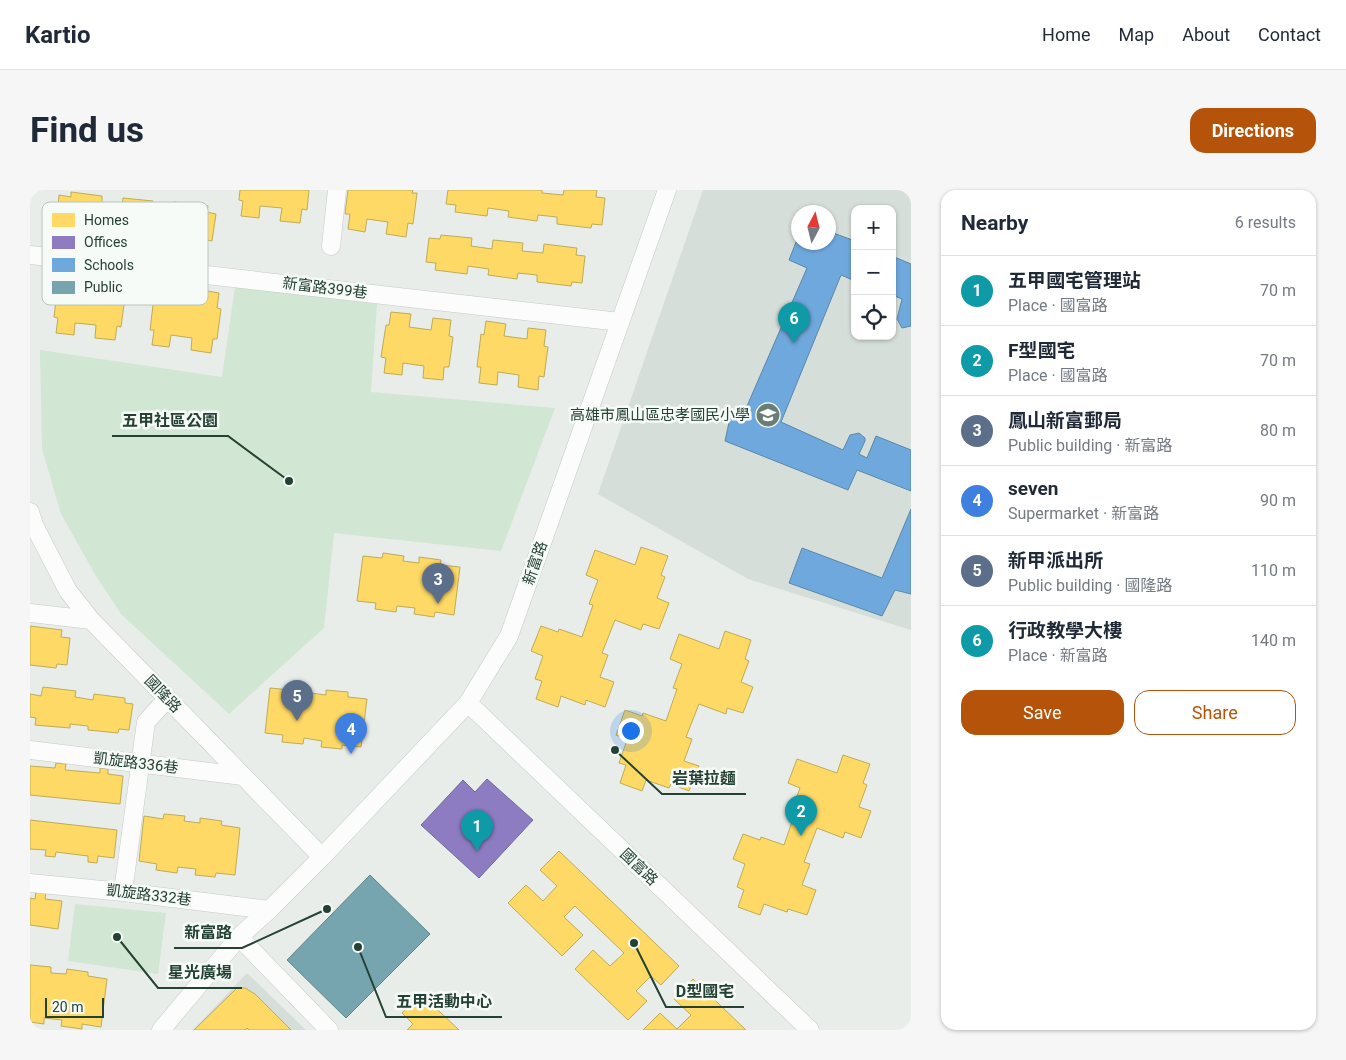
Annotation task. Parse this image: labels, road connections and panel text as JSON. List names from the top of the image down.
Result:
{
  "streets": {
    "street": [
      "新富路399巷",
      "新富路",
      "國隆路",
      "凱旋路336巷",
      "國富路",
      "凱旋路332巷"
    ]
  },
  "crossings": [
    ["新富路399巷", "新富路"],
    ["新富路", "國隆路"],
    ["新富路", "國富路"],
    ["新富路", "凱旋路332巷"],
    ["國隆路", "凱旋路336巷"]
  ],
  "places": {
    "school or university": ["高雄市鳳山區忠孝國民小學"],
    "other": [
      "五甲社區公園",
      "岩葉拉麵",
      "新富路",
      "星光廣場",
      "D型國宅",
      "五甲活動中心"
    ]
  },
  "legend": [
    "Homes",
    "Offices",
    "Schools",
    "Public"
  ],
  "scale_bar": "20 m",
  "north": "top",
  "page": {
    "header": "Kartio",
    "nav": [
      "Home",
      "Map",
      "About",
      "Contact"
    ],
    "buttons": [
      "Directions",
      ["Save", "Share"]
    ],
    "title": "Find us",
    "heading": ["Nearby", "6 results"],
    "map_buttons": ["+", "−"],
    "list": [
      {
        "mark": "1",
        "name": "五甲國宅管理站",
        "note": "Place · 國富路",
        "value": "70 m"
      },
      {
        "mark": "2",
        "name": "F型國宅",
        "note": "Place · 國富路",
        "value": "70 m"
      },
      {
        "mark": "3",
        "name": "鳳山新富郵局",
        "note": "Public building · 新富路",
        "value": "80 m"
      },
      {
        "mark": "4",
        "name": "seven",
        "note": "Supermarket · 新富路",
        "value": "90 m"
      },
      {
        "mark": "5",
        "name": "新甲派出所",
        "note": "Public building · 國隆路",
        "value": "110 m"
      },
      {
        "mark": "6",
        "name": "行政教學大樓",
        "note": "Place · 新富路",
        "value": "140 m"
      }
    ],
    "pins": [
      "6",
      "3",
      "5",
      "4",
      "2",
      "1"
    ],
    "scale": "20 m"
  }
}
